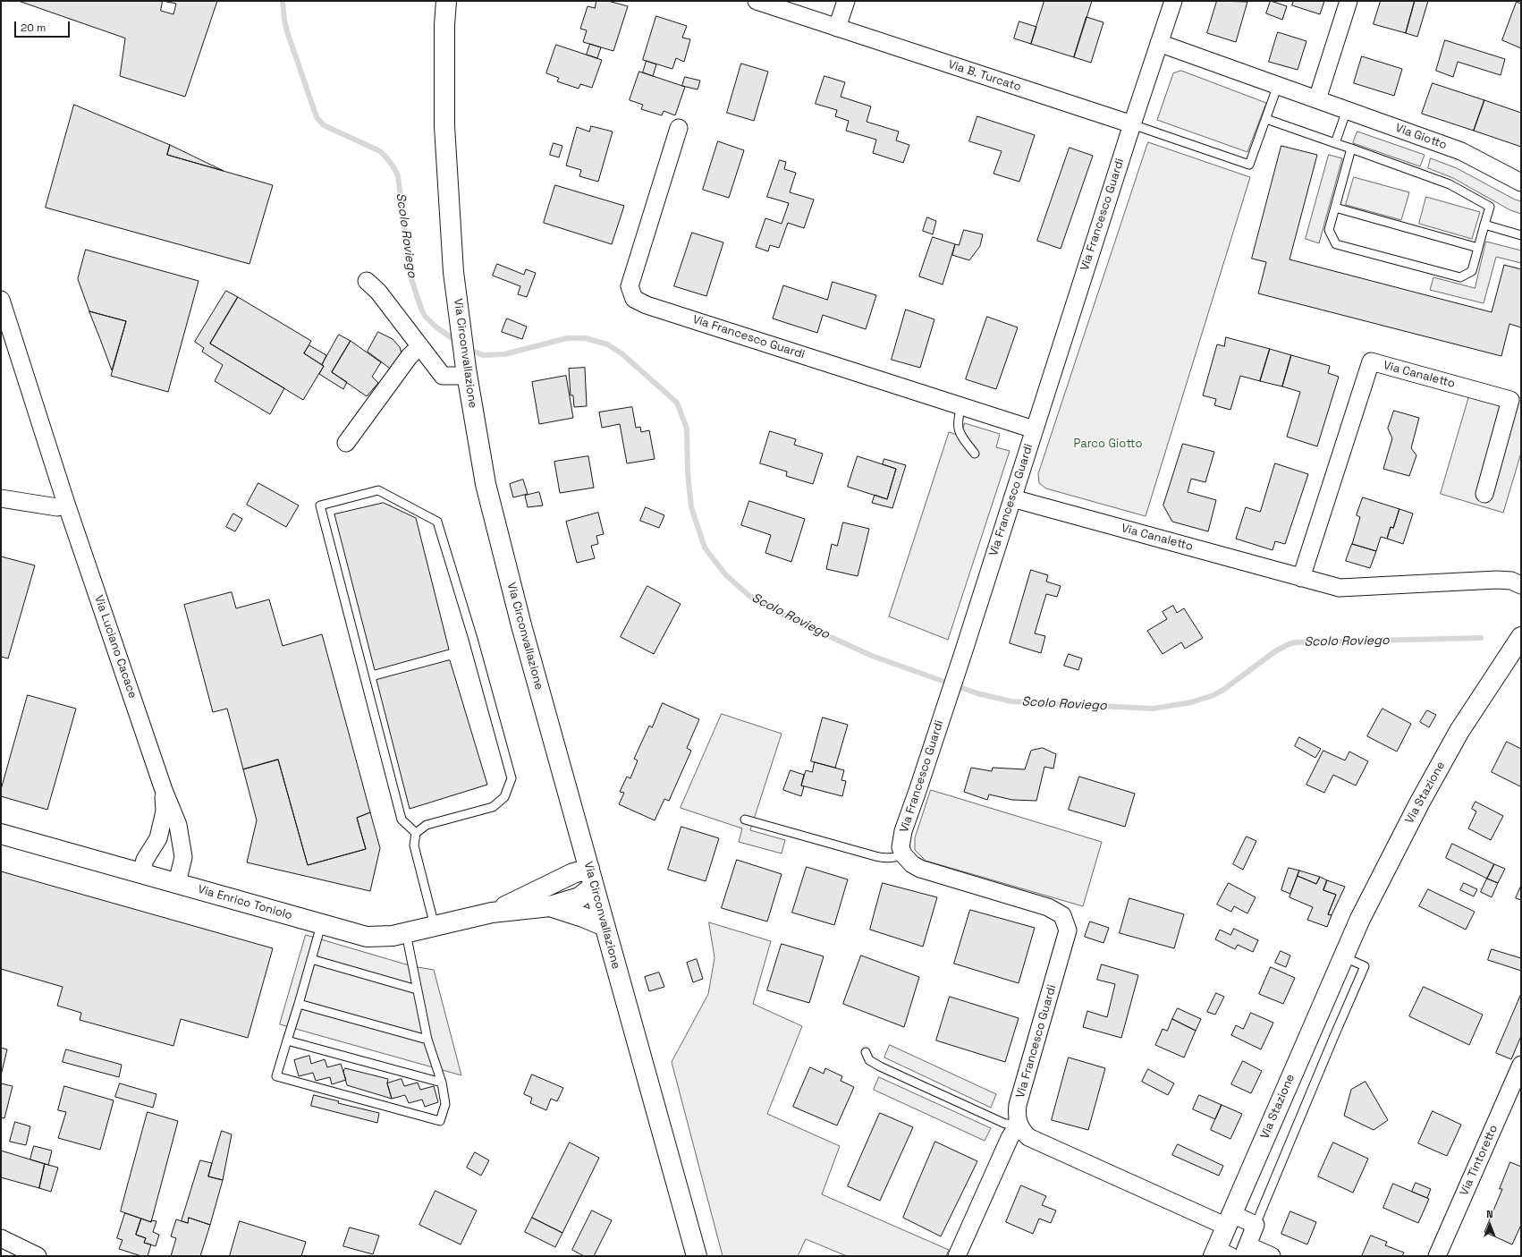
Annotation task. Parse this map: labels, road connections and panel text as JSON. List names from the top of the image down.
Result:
{
  "streets": {
    "street": [
      "Via B. Turcato",
      "Via Giotto",
      "Via Francesco Guardi",
      "Via Circonvallazione",
      "Via Canaletto",
      "Via Luciano Cacace",
      "Via Stazione",
      "Via Enrico Toniolo",
      "Via Tintoretto"
    ]
  },
  "crossings": [
    ["Via B. Turcato", "Via Francesco Guardi"],
    ["Via Giotto", "Via Francesco Guardi"],
    ["Via Francesco Guardi", "Via Canaletto"],
    ["Via Circonvallazione", "Via Enrico Toniolo"],
    ["Via Luciano Cacace", "Via Enrico Toniolo"]
  ],
  "water": ["Scolo Roviego"],
  "parks": ["Parco Giotto"],
  "scale_bar": "20 m",
  "north": "top"
}
